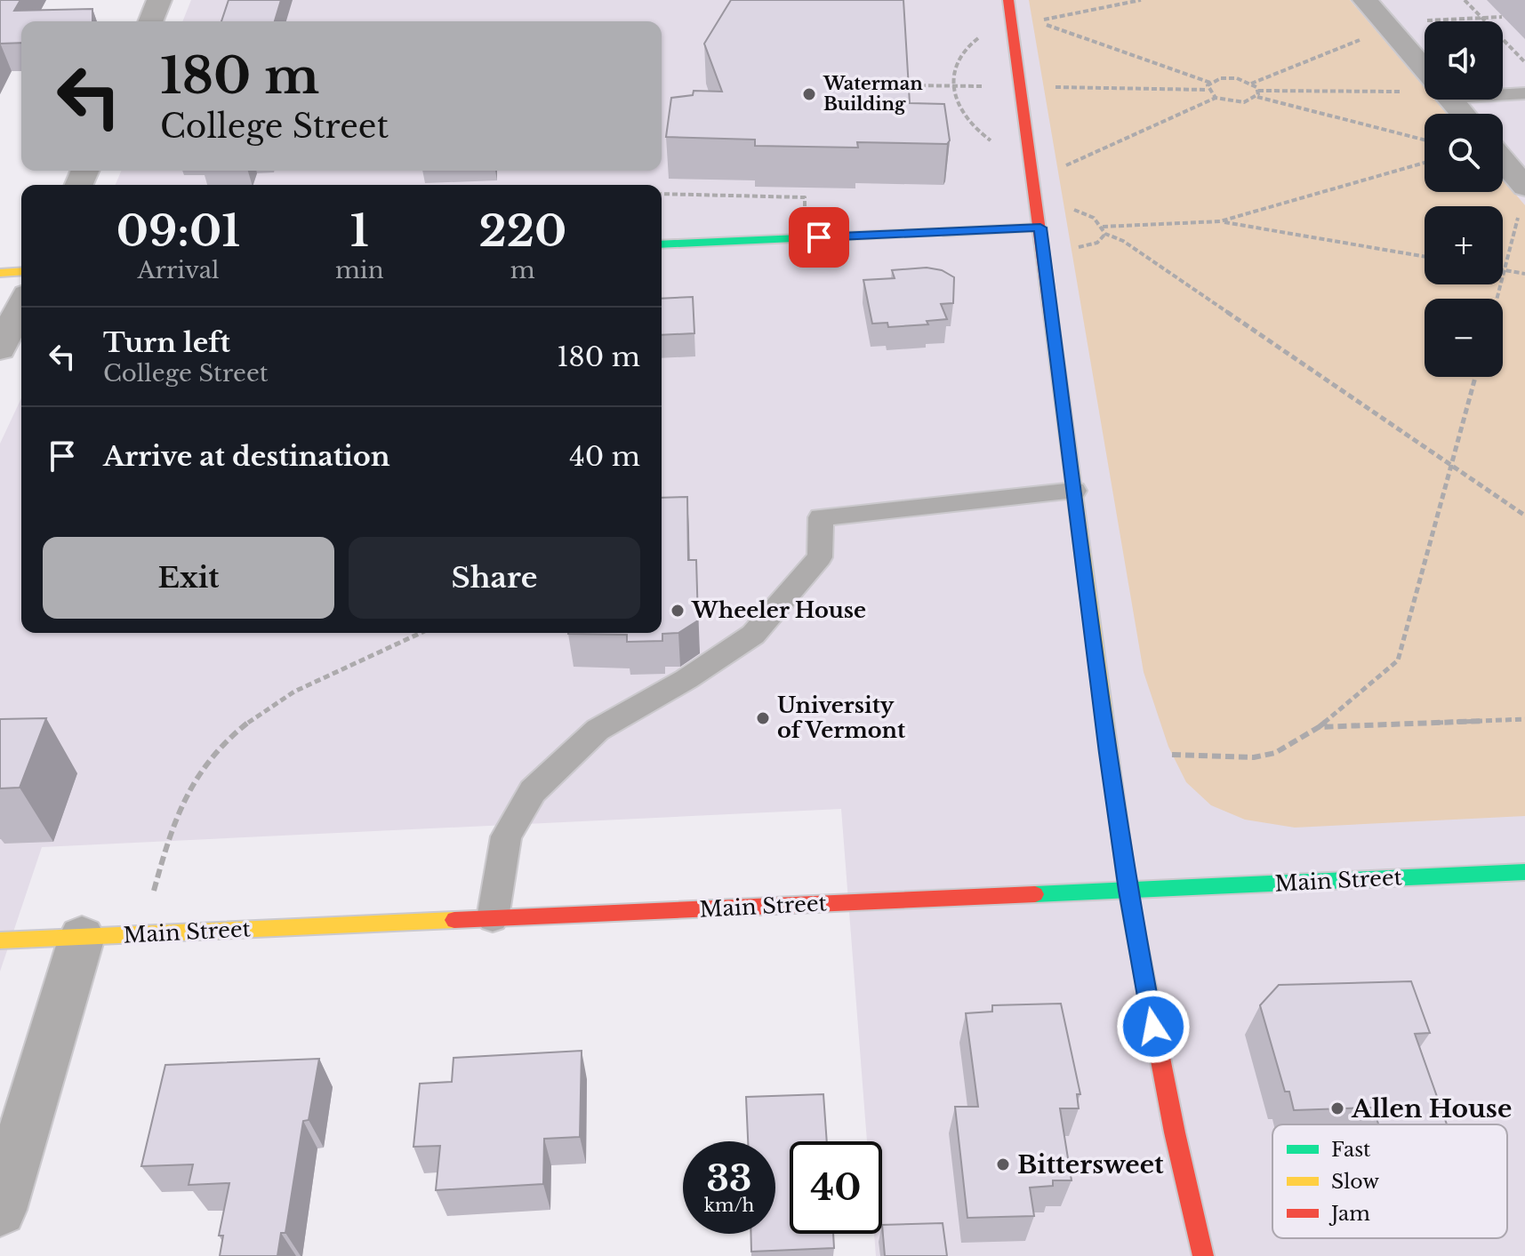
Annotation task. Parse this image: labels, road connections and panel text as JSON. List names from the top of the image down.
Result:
{
  "streets": {
    "street": ["Main Street"]
  },
  "places": [
    "Waterman Building",
    "Wheeler House",
    "University of Vermont",
    "Allen House",
    "Bittersweet"
  ],
  "legend": ["Fast", "Slow", "Jam"],
  "page": {
    "map_buttons": ["+", "−"],
    "turn": ["180 m", "College Street"],
    "eta": [
      "09:01",
      "Arrival",
      "1",
      "min",
      "220",
      "m"
    ],
    "list": [
      {
        "name": "Turn left",
        "note": "College Street",
        "value": "180 m"
      },
      {
        "name": "Arrive at destination",
        "value": "40 m"
      }
    ],
    "buttons": ["Exit", "Share"],
    "speed": "33 km/h",
    "limit": "40"
  }
}
